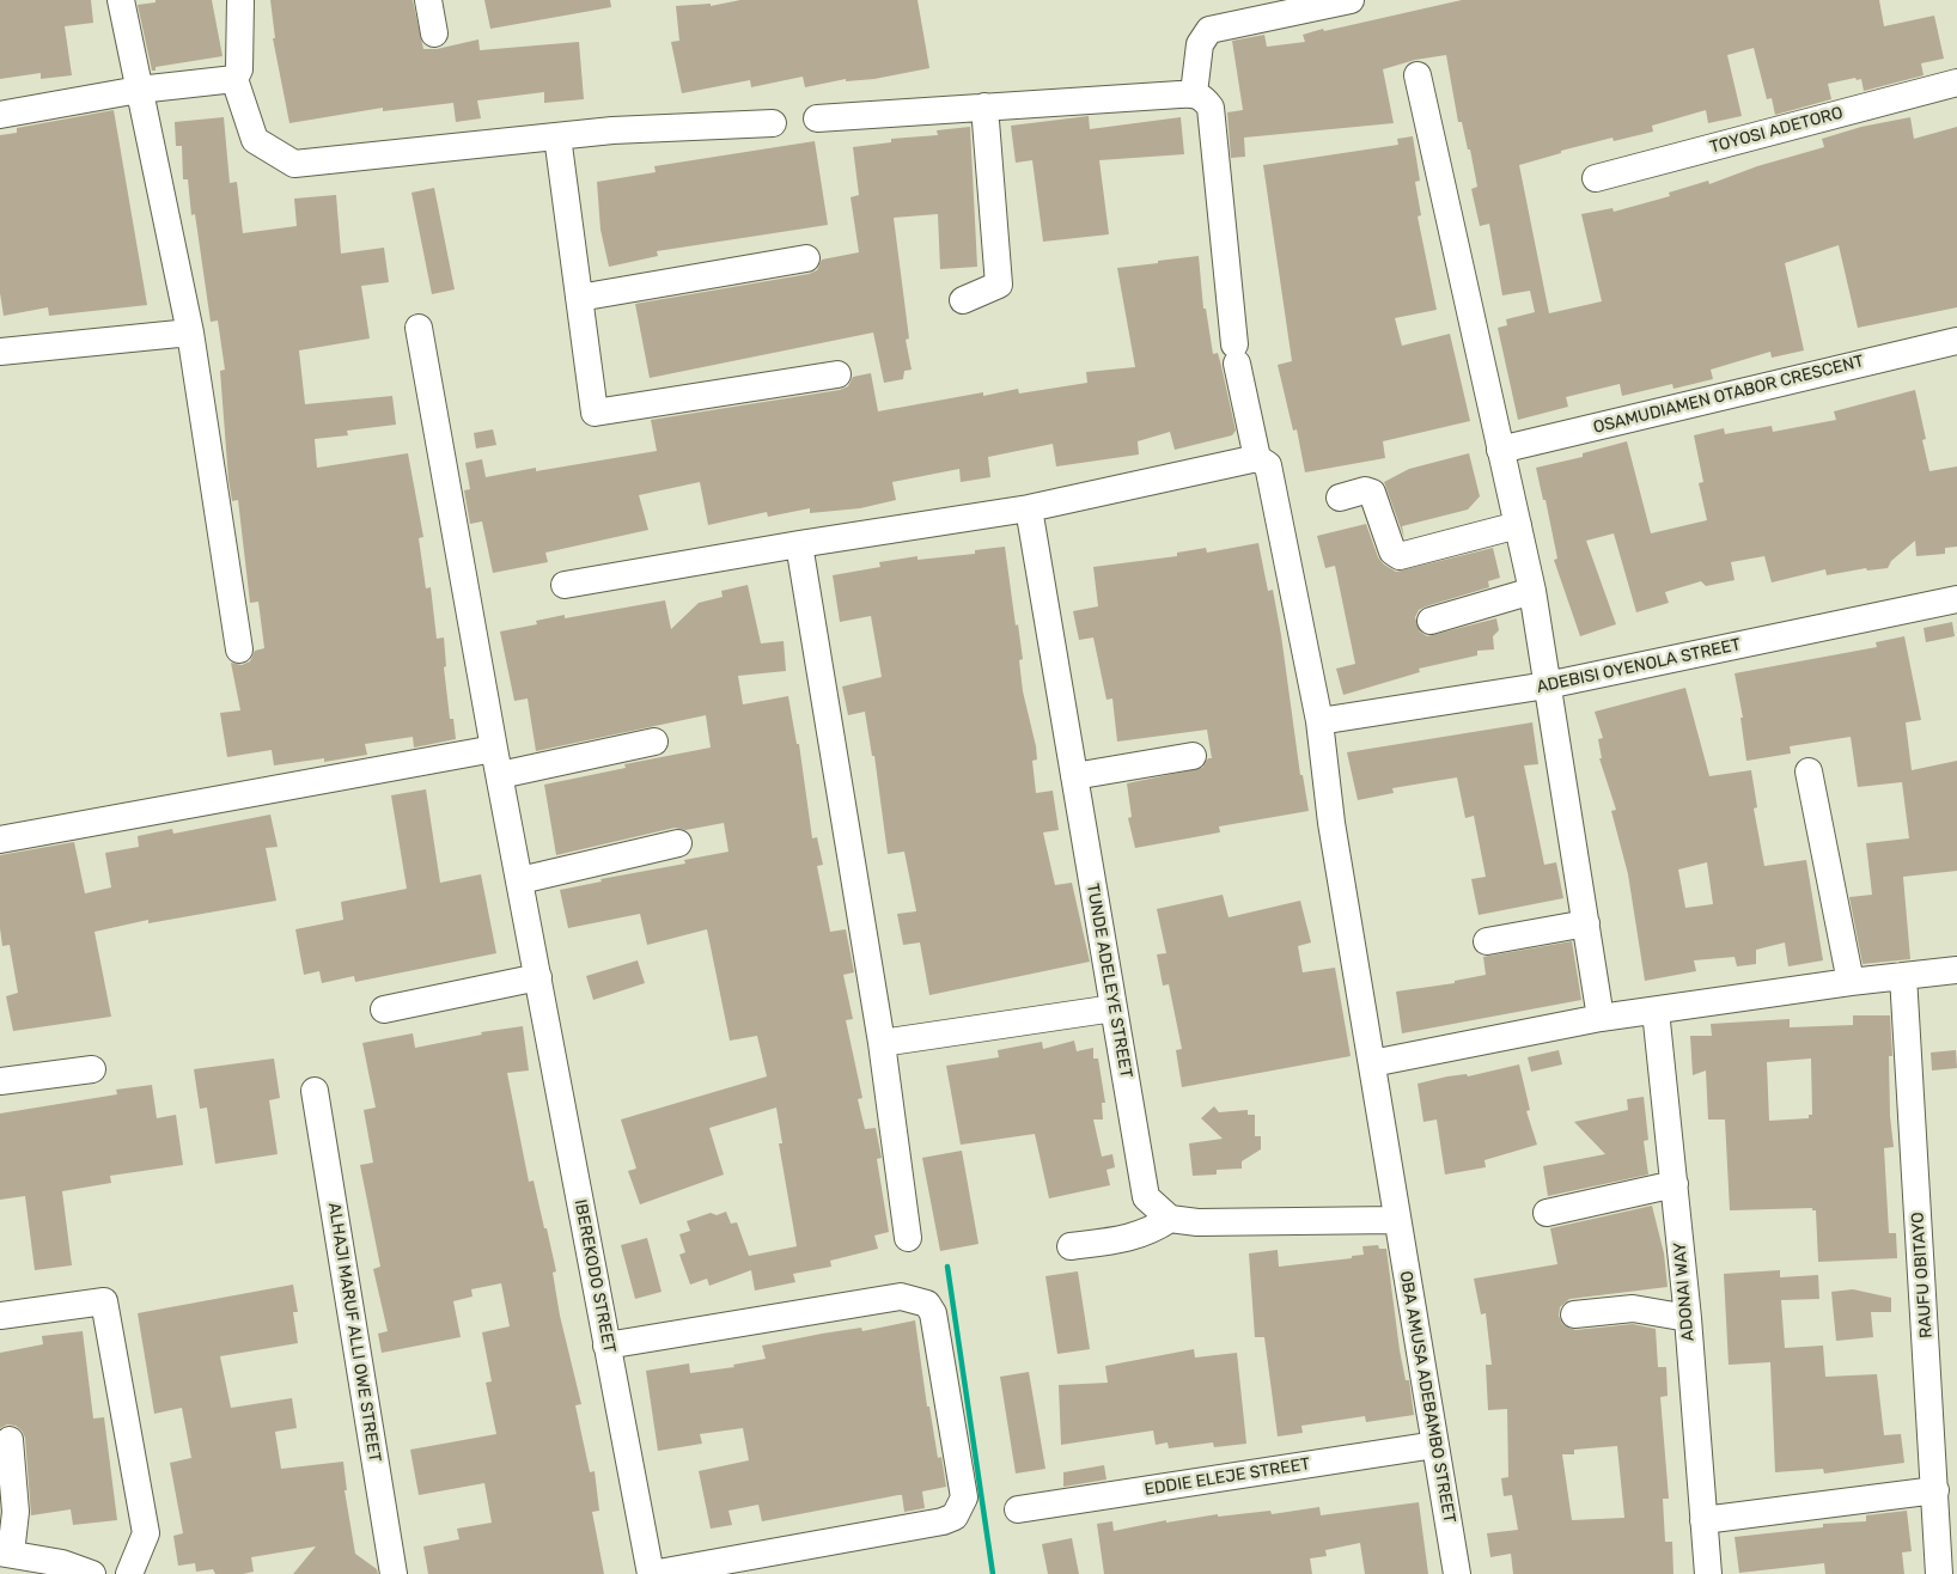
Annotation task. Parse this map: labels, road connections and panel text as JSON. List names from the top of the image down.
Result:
{
  "streets": {
    "street": [
      "TOYOSI ADETORO",
      "OSAMUDIAMEN OTABOR CRESCENT",
      "ADEBISI OYENOLA STREET",
      "TUNDE ADELEYE STREET",
      "RAUFU OBITAYO",
      "IBEREKODO STREET",
      "ADONAI WAY",
      "ALHAJI MARUF ALLI OWE STREET",
      "OBA AMUSA ADEBAMBO STREET",
      "EDDIE ELEJE STREET"
    ]
  },
  "crossings": [
    ["ADEBISI OYENOLA STREET", "OBA AMUSA ADEBAMBO STREET"],
    ["OBA AMUSA ADEBAMBO STREET", "EDDIE ELEJE STREET"]
  ]
}
